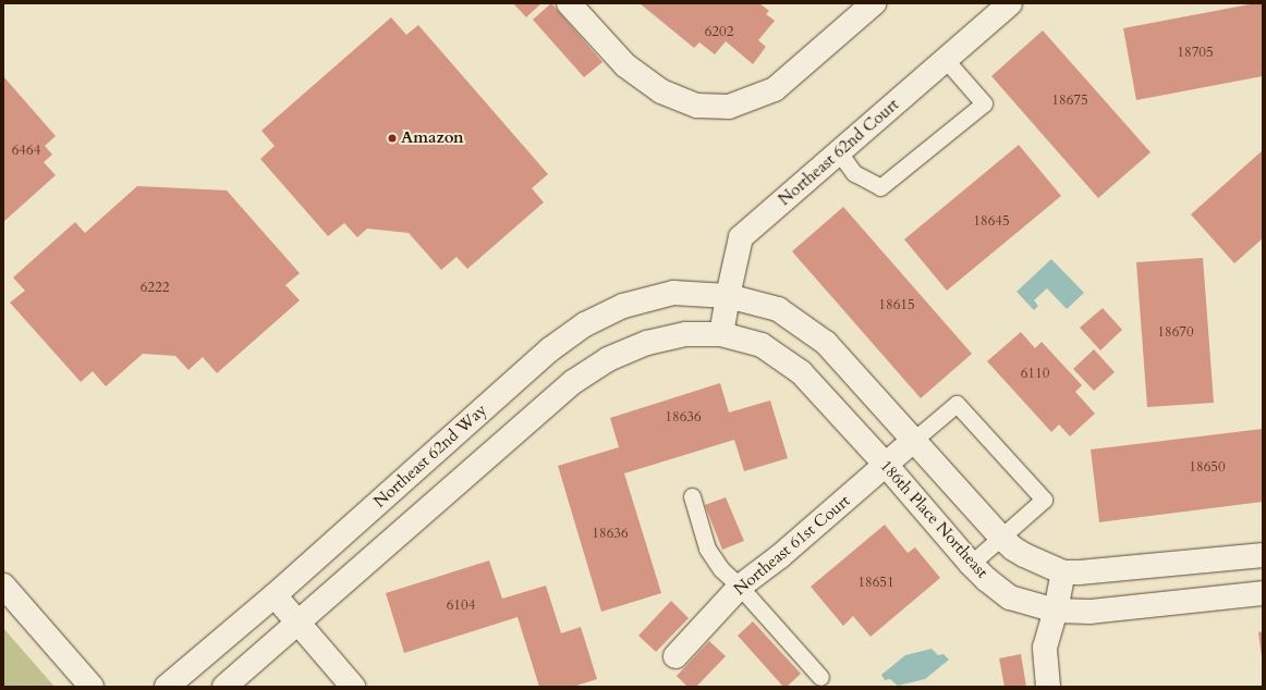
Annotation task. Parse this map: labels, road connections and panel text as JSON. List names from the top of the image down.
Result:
{
  "streets": {
    "street": [
      "Northeast 62nd Court",
      "Northeast 62nd Way",
      "186th Place Northeast",
      "Northeast 61st Court"
    ]
  },
  "crossings": [
    ["Northeast 62nd Court", "Northeast 62nd Way"],
    ["Northeast 62nd Court", "186th Place Northeast"],
    ["186th Place Northeast", "Northeast 61st Court"]
  ],
  "places": ["Amazon"],
  "house_numbers": [
    "6202",
    "18705",
    "18675",
    "6464",
    "18645",
    "6222",
    "18615",
    "18670",
    "6110",
    "18636",
    "18650",
    "18636",
    "18651",
    "6104"
  ]
}
